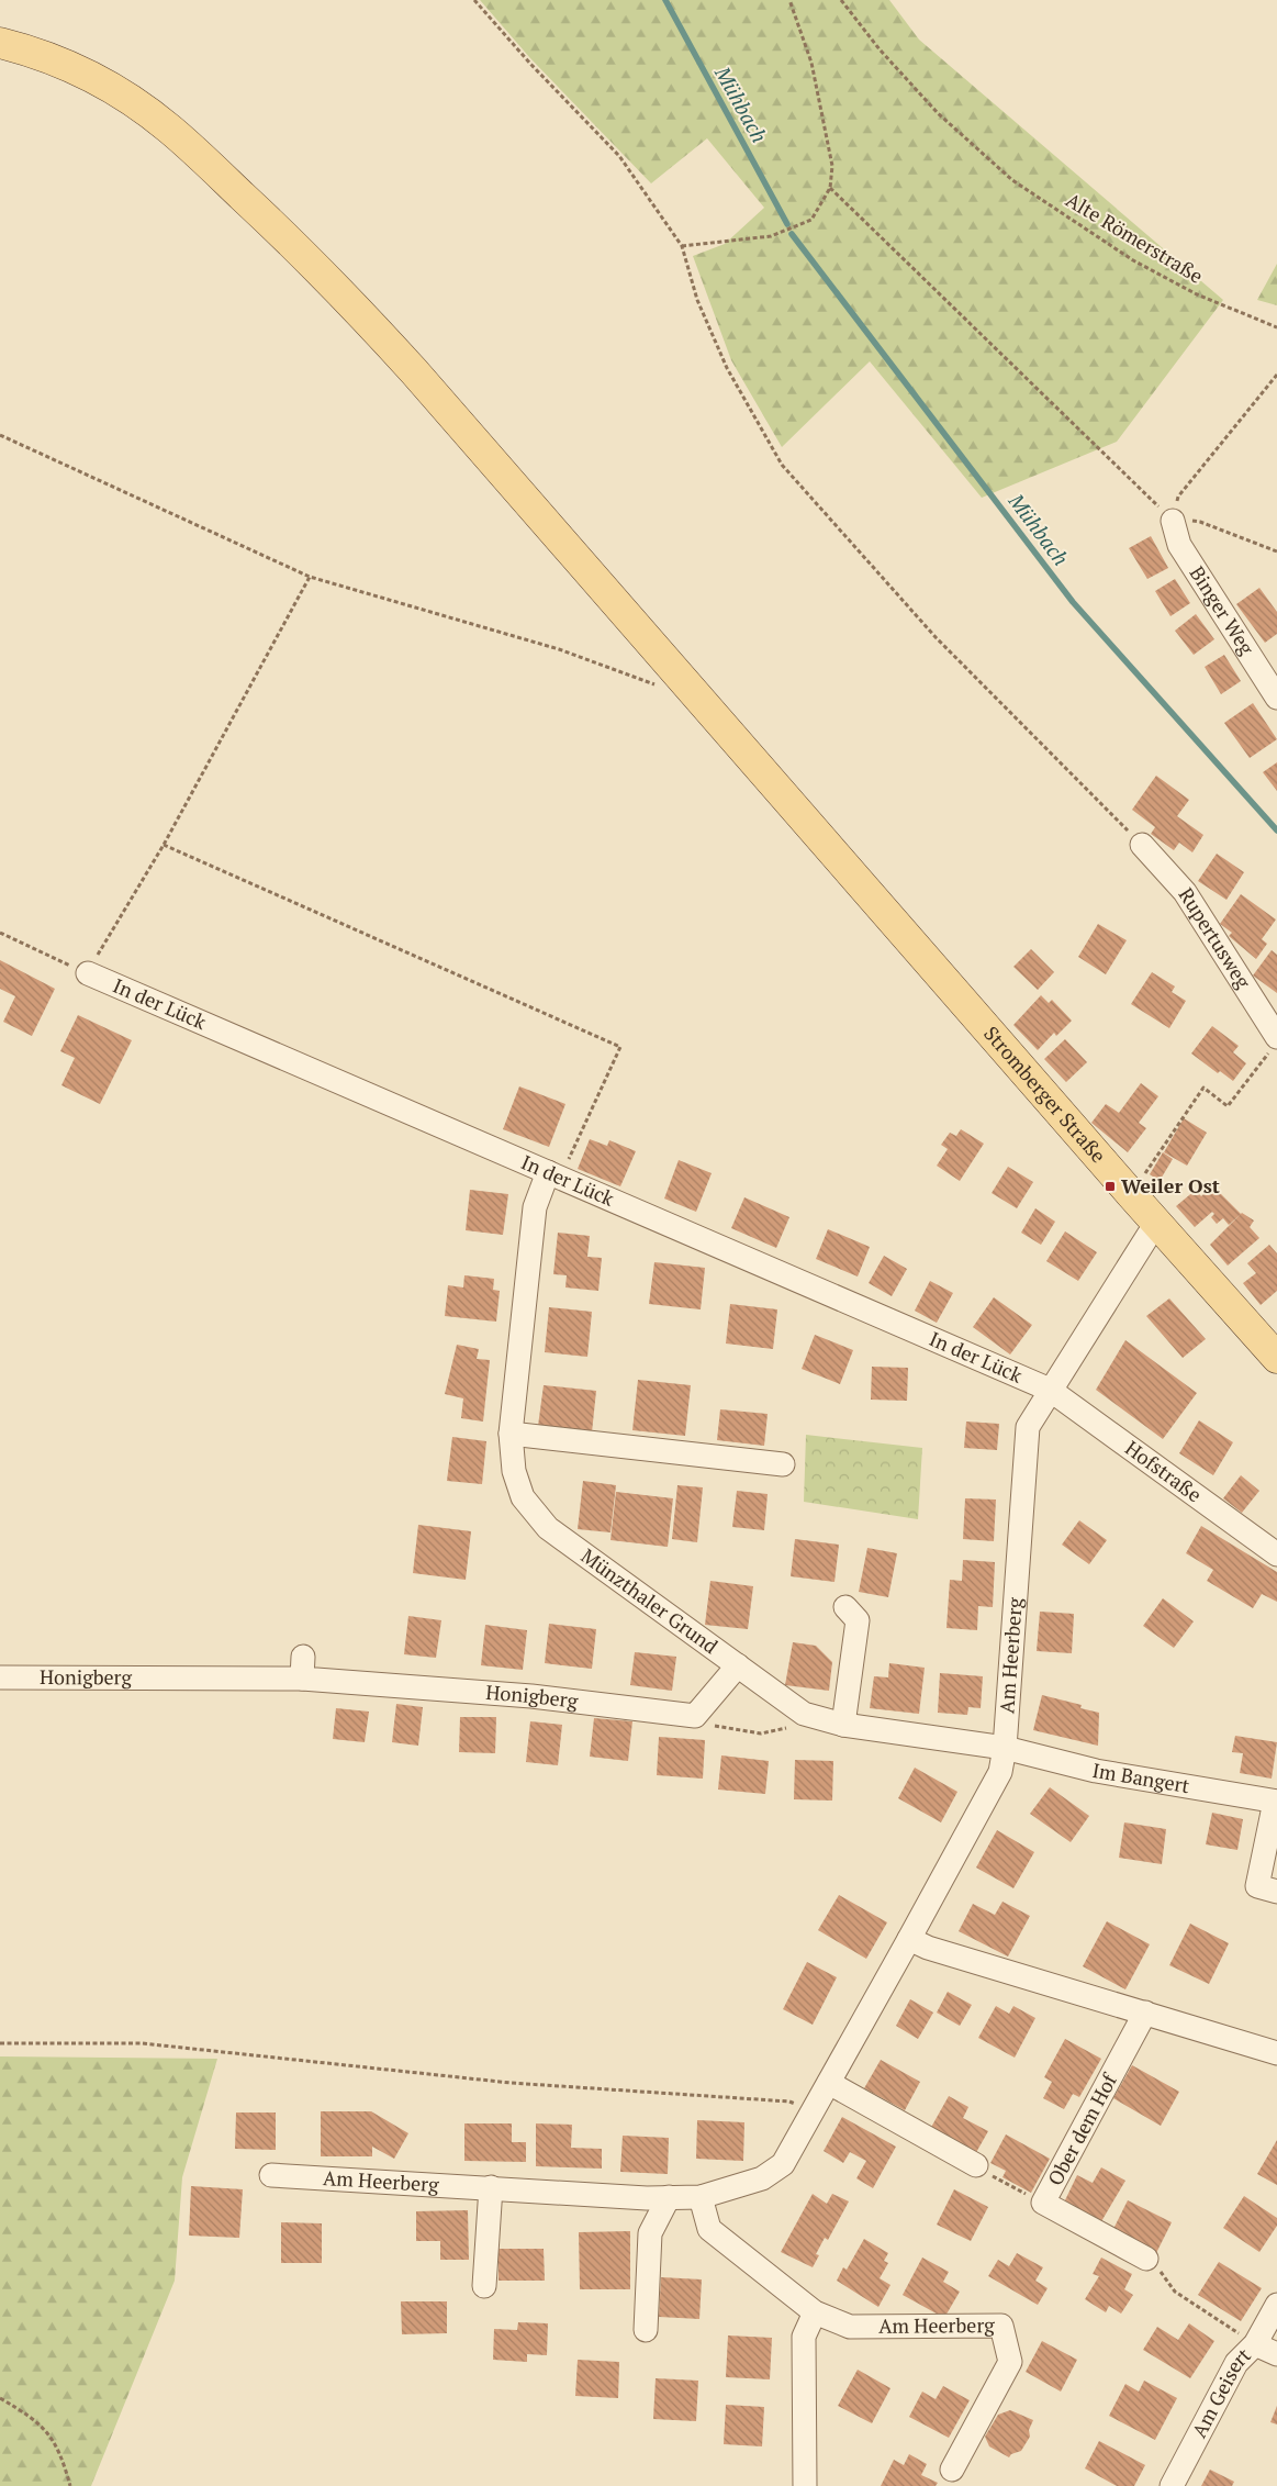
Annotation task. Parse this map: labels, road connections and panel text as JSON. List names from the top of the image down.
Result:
{
  "streets": {
    "main road": ["Stromberger Straße"],
    "street": [
      "Binger Weg",
      "Rupertusweg",
      "In der Lück",
      "Hofstraße",
      "Münzthaler Grund",
      "Am Heerberg",
      "Honigberg",
      "Im Bangert",
      "Ober dem Hof",
      "Am Geisert"
    ],
    "path": ["Alte Römerstraße"]
  },
  "crossings": [
    ["In der Lück", "Hofstraße"],
    ["In der Lück", "Münzthaler Grund"],
    ["In der Lück", "Am Heerberg"],
    ["Stromberger Straße", "Am Heerberg"],
    ["Hofstraße", "Am Heerberg"],
    ["Münzthaler Grund", "Am Heerberg"],
    ["Münzthaler Grund", "Im Bangert"],
    ["Am Heerberg", "Im Bangert"]
  ],
  "water": ["Mühbach"],
  "places": {
    "transit": ["Weiler Ost"]
  }
}
